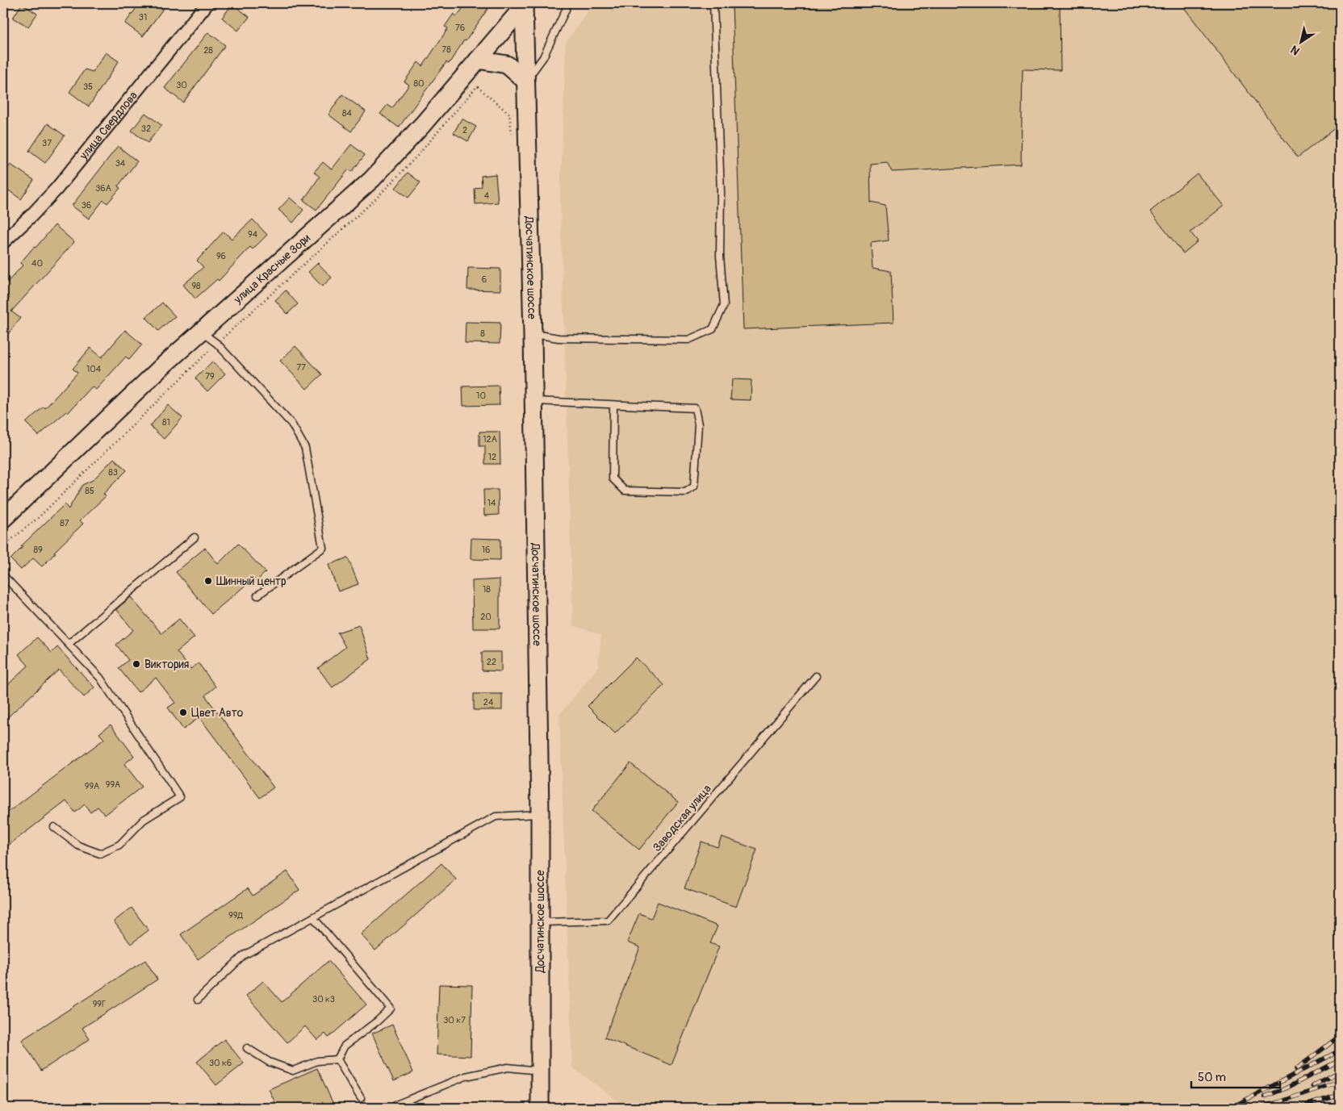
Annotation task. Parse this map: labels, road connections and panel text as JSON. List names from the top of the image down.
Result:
{
  "streets": {
    "street": ["улица Свердлова", "Досчатинское шоссе", "улица Красные Зори"],
    "lane": ["Заводская улица"]
  },
  "crossings": [
    ["Досчатинское шоссе", "улица Красные Зори"],
    ["Досчатинское шоссе", "Заводская улица"]
  ],
  "places": ["Шинный центр", "Виктория", "Цвет Авто"],
  "house_numbers": [
    "31",
    "76",
    "78",
    "28",
    "80",
    "30",
    "35",
    "84",
    "32",
    "2",
    "37",
    "34",
    "36А",
    "4",
    "36",
    "94",
    "96",
    "40",
    "6",
    "98",
    "8",
    "77",
    "104",
    "79",
    "10",
    "81",
    "12А",
    "12",
    "83",
    "85",
    "14",
    "87",
    "89",
    "16",
    "18",
    "20",
    "22",
    "24",
    "99А",
    "99А",
    "99Д",
    "30 к3",
    "99Г",
    "30 к7",
    "30 к6"
  ],
  "scale_bar": "50 m",
  "north": "bottom left"
}
